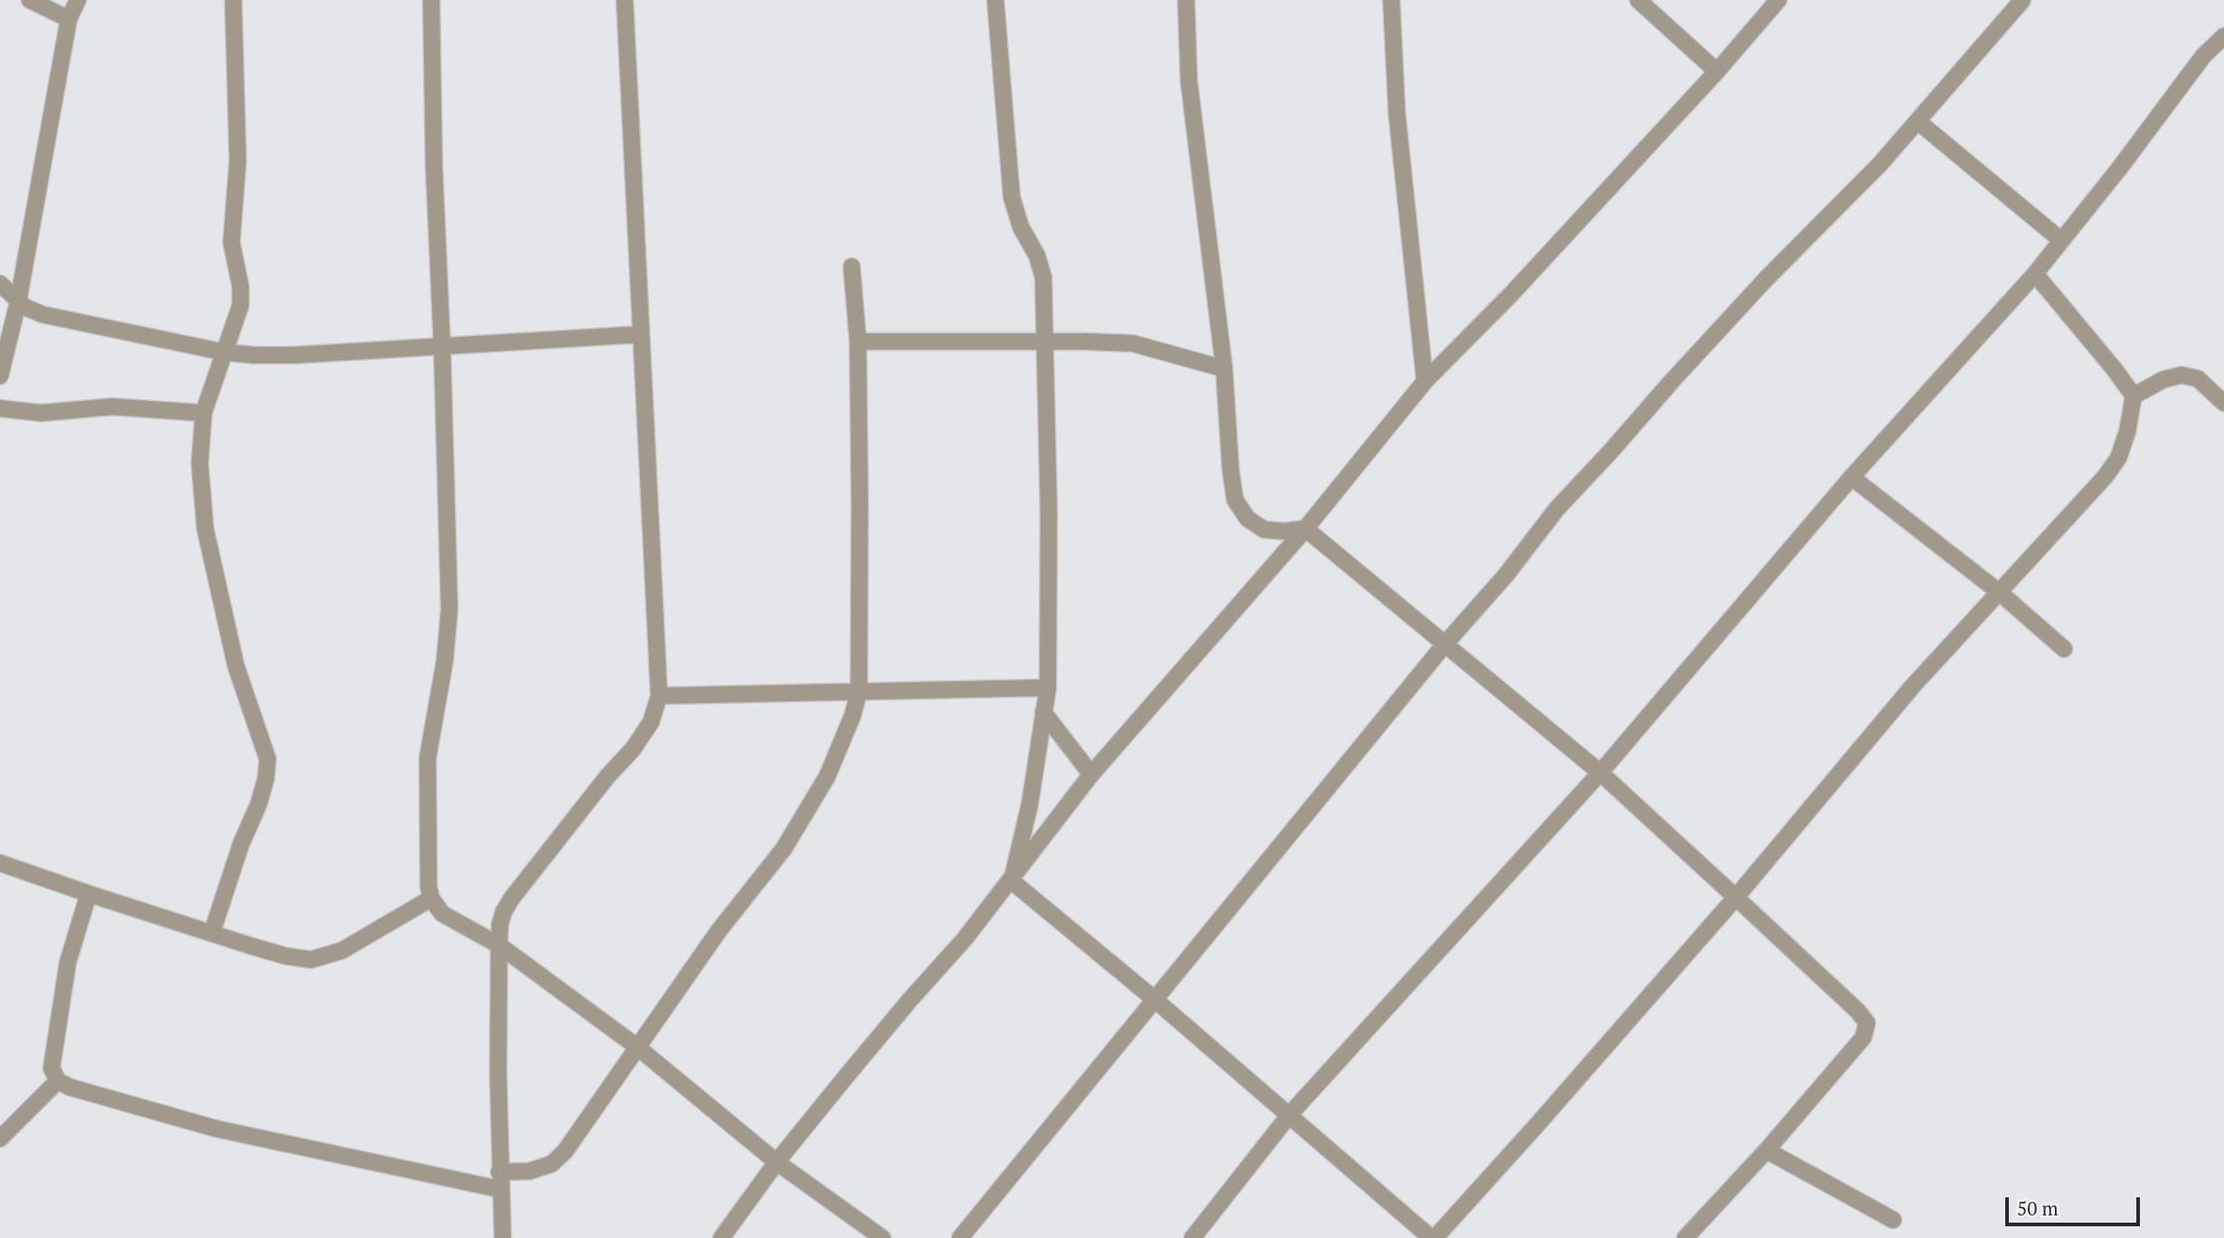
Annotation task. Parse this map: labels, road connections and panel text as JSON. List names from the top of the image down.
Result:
{
  "scale_bar": "50 m"
}
